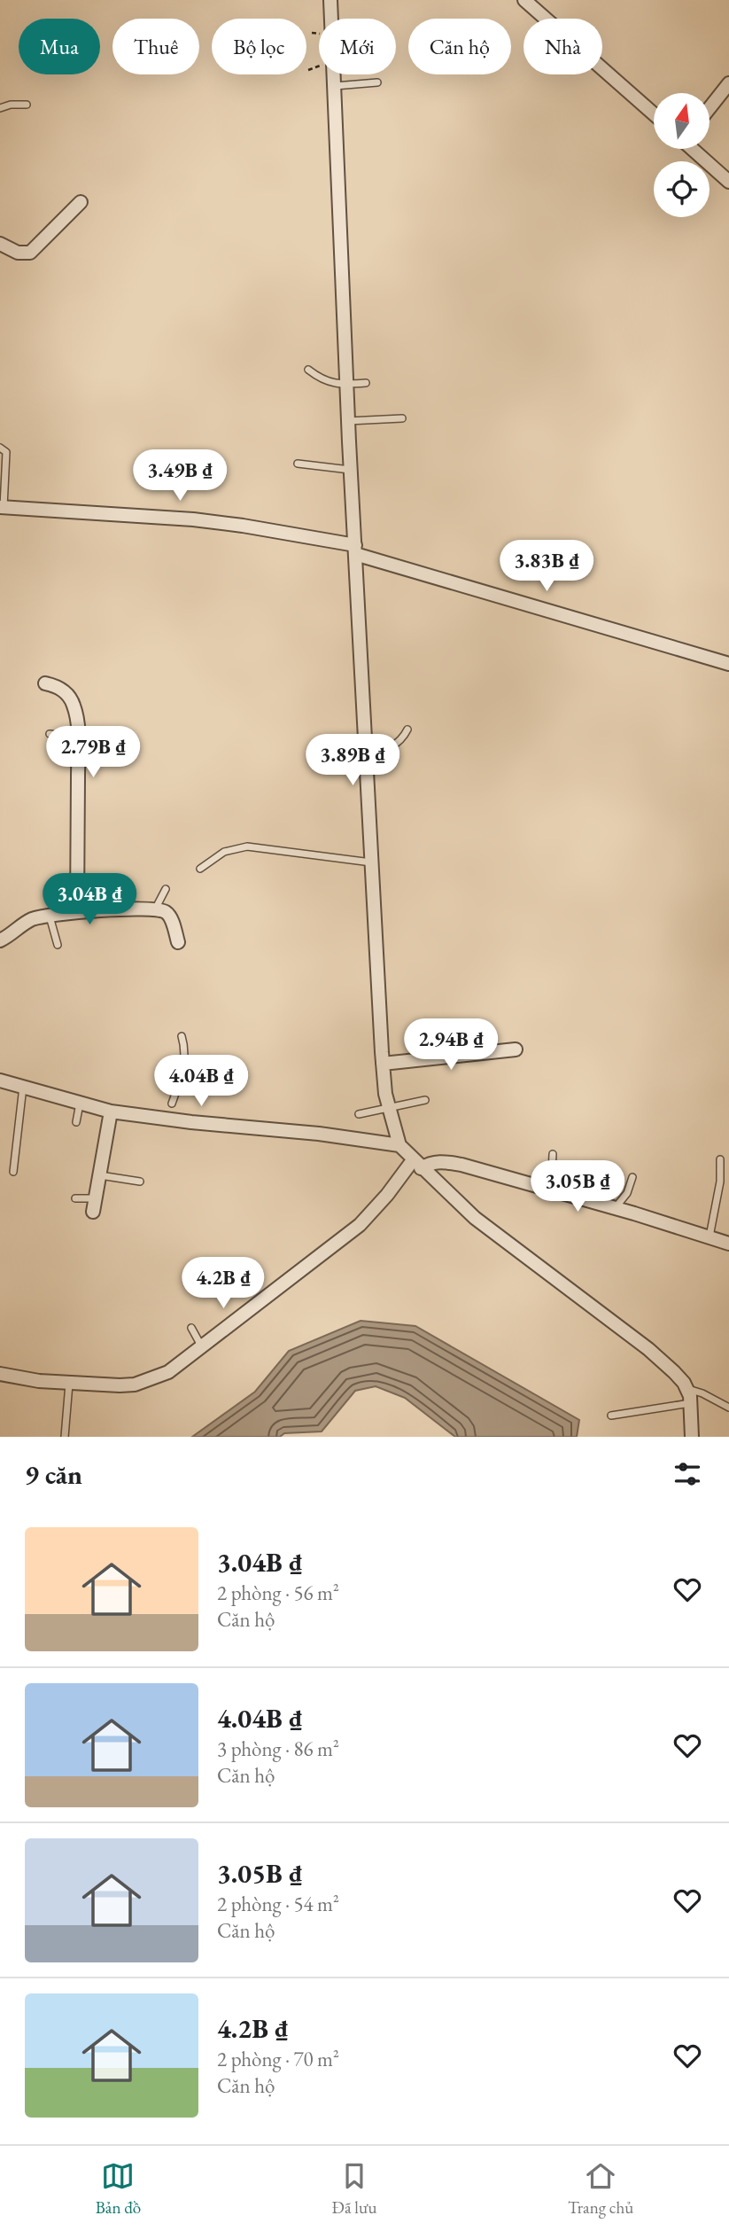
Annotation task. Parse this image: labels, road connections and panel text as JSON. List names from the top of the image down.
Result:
{
  "north": "top",
  "page": {
    "chip": [
      "Mua",
      "Thuê",
      "Bộ lọc",
      "Mới",
      "Căn hộ",
      "Nhà"
    ],
    "price": [
      "3.49B ₫",
      "3.83B ₫",
      "2.79B ₫",
      "3.89B ₫",
      "3.04B ₫",
      "2.94B ₫",
      "4.04B ₫",
      "3.05B ₫",
      "4.2B ₫"
    ],
    "heading": "9 căn",
    "list": [
      {
        "name": "3.04B ₫",
        "note": "2 phòng · 56 m² · Căn hộ"
      },
      {
        "name": "4.04B ₫",
        "note": "3 phòng · 86 m² · Căn hộ"
      },
      {
        "name": "3.05B ₫",
        "note": "2 phòng · 54 m² · Căn hộ"
      },
      {
        "name": "4.2B ₫",
        "note": "2 phòng · 70 m² · Căn hộ"
      }
    ],
    "tabs": ["Bản đồ", "Đã lưu", "Trang chủ"]
  }
}
